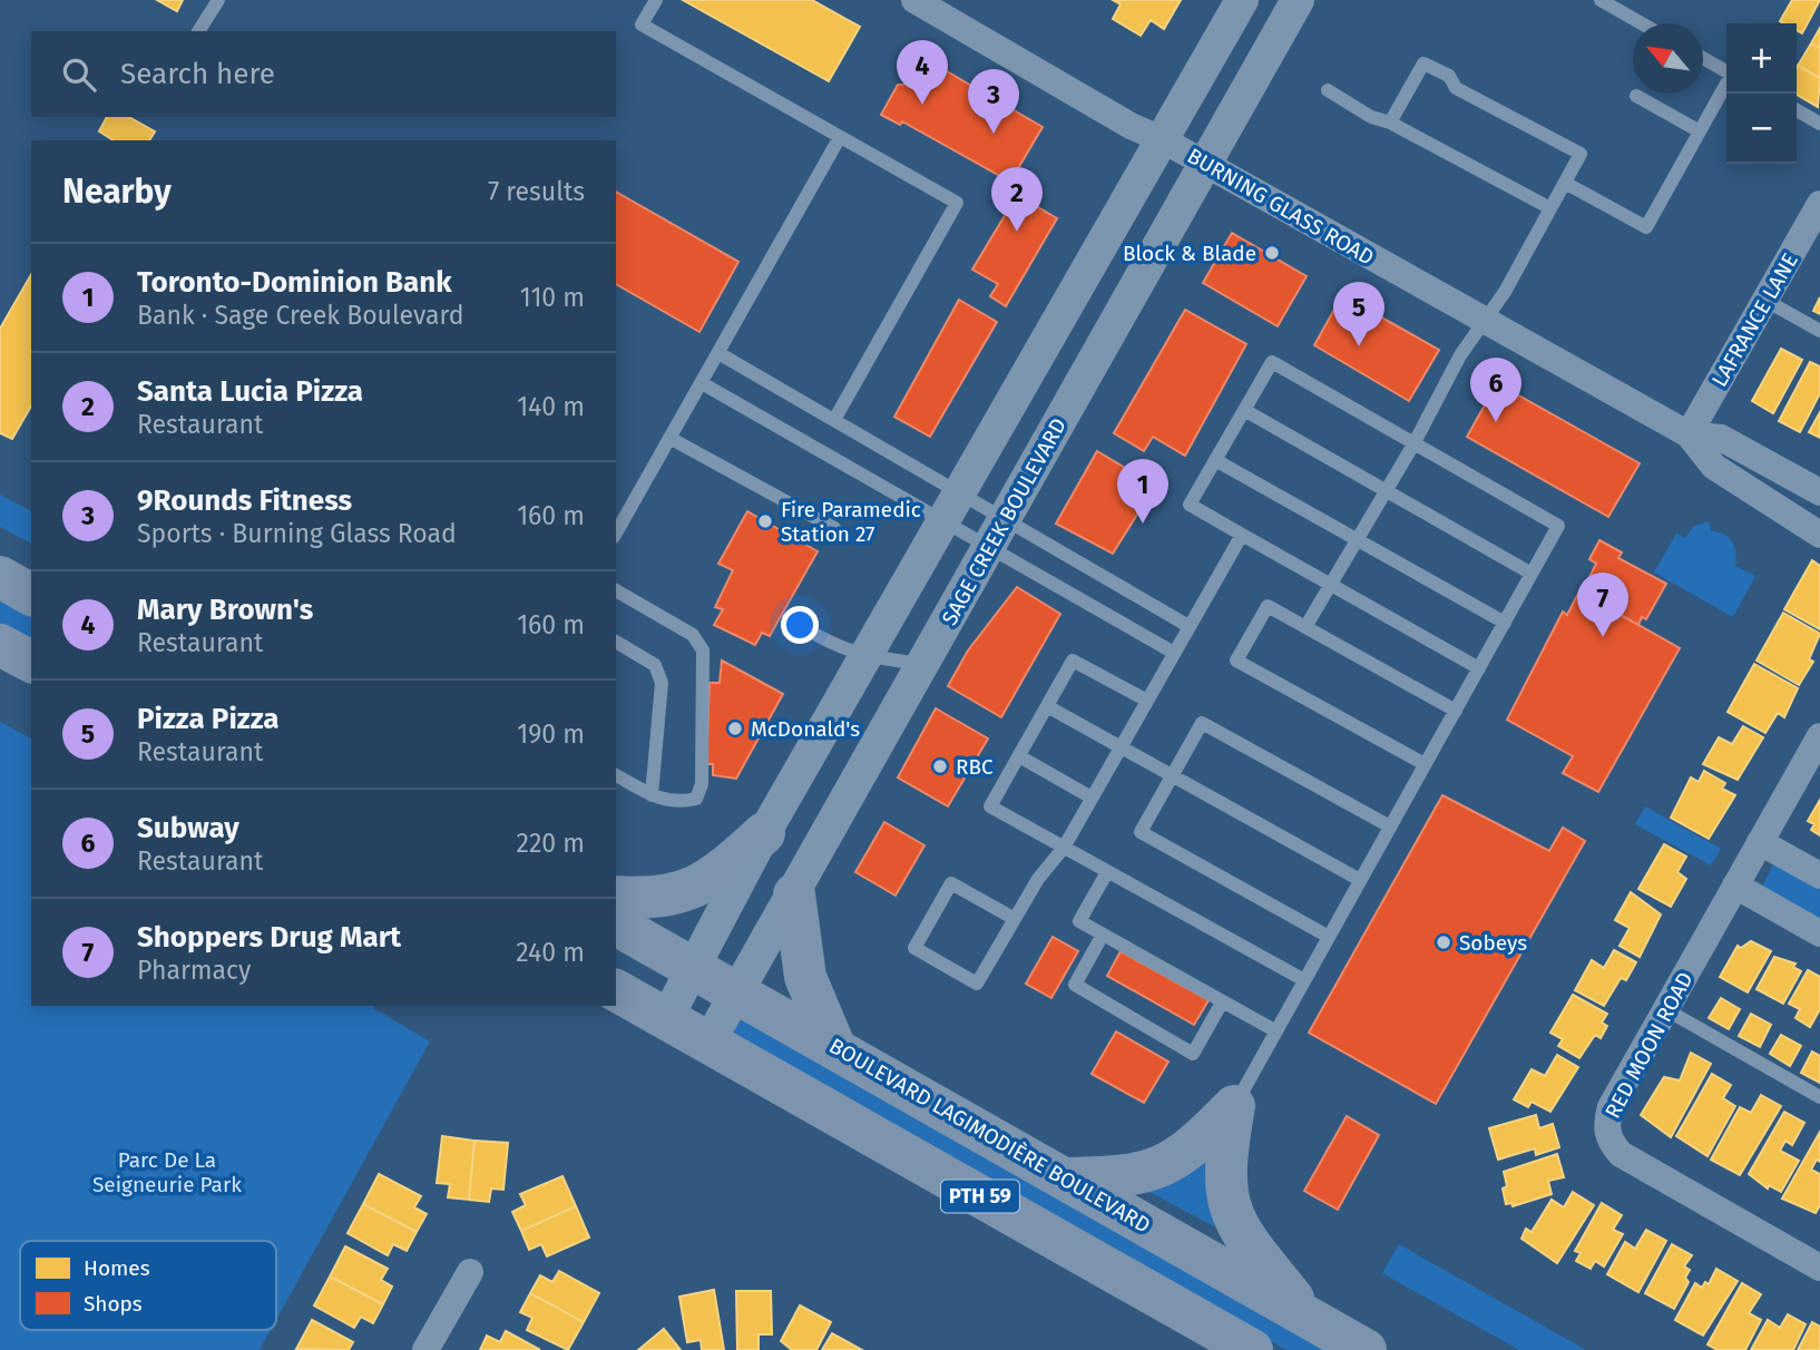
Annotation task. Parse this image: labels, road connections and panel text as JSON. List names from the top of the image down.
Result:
{
  "streets": {
    "main road": ["BOULEVARD LAGIMODIÈRE BOULEVARD", "PTH 59"],
    "street": [
      "BURNING GLASS ROAD",
      "LAFRANCE LANE",
      "SAGE CREEK BOULEVARD",
      "RED MOON ROAD"
    ]
  },
  "crossings": [
    ["BURNING GLASS ROAD", "LAFRANCE LANE"],
    ["BURNING GLASS ROAD", "SAGE CREEK BOULEVARD"],
    ["SAGE CREEK BOULEVARD", "BOULEVARD LAGIMODIÈRE BOULEVARD"],
    ["SAGE CREEK BOULEVARD", "PTH 59"]
  ],
  "parks": ["Parc De La Seigneurie Park"],
  "places": [
    "Block & Blade",
    "Fire Paramedic Station 27",
    "McDonald's",
    "RBC",
    "Sobeys"
  ],
  "legend": ["Homes", "Shops"],
  "north": "top left",
  "page": {
    "map_buttons": ["+", "−"],
    "search": "Search here",
    "pins": [
      "4",
      "3",
      "2",
      "5",
      "6",
      "1",
      "7"
    ],
    "heading": ["Nearby", "7 results"],
    "list": [
      {
        "mark": "1",
        "name": "Toronto-Dominion Bank",
        "note": "Bank · Sage Creek Boulevard",
        "value": "110 m"
      },
      {
        "mark": "2",
        "name": "Santa Lucia Pizza",
        "note": "Restaurant",
        "value": "140 m"
      },
      {
        "mark": "3",
        "name": "9Rounds Fitness",
        "note": "Sports · Burning Glass Road",
        "value": "160 m"
      },
      {
        "mark": "4",
        "name": "Mary Brown's",
        "note": "Restaurant",
        "value": "160 m"
      },
      {
        "mark": "5",
        "name": "Pizza Pizza",
        "note": "Restaurant",
        "value": "190 m"
      },
      {
        "mark": "6",
        "name": "Subway",
        "note": "Restaurant",
        "value": "220 m"
      },
      {
        "mark": "7",
        "name": "Shoppers Drug Mart",
        "note": "Pharmacy",
        "value": "240 m"
      }
    ]
  }
}
